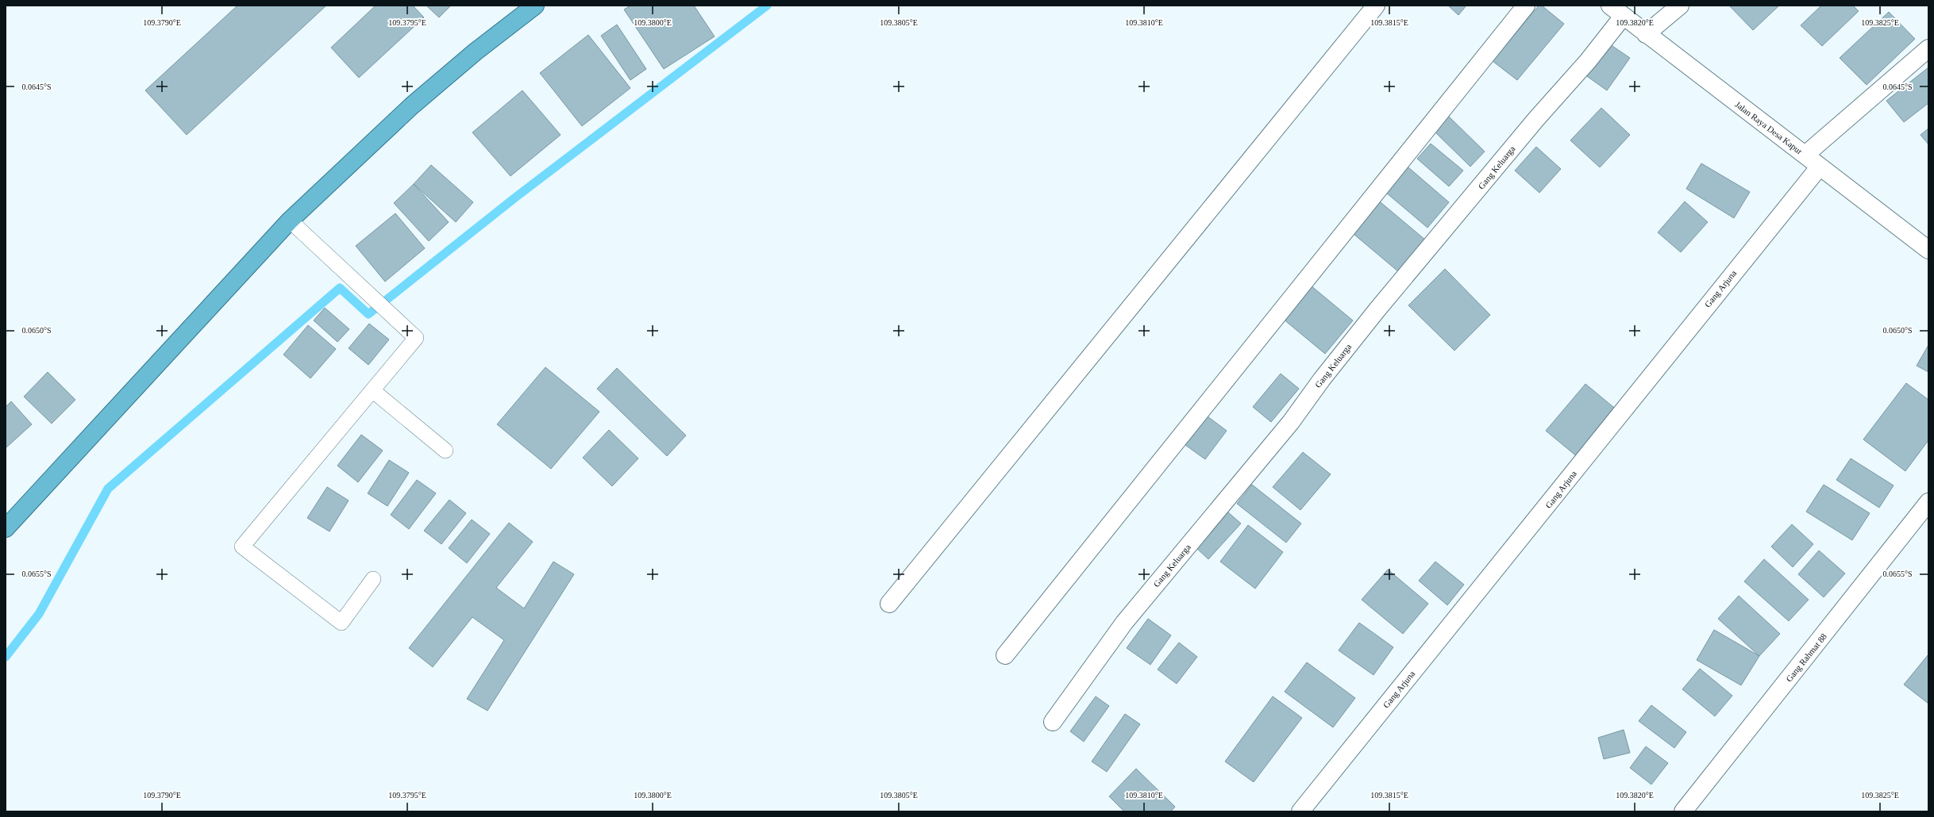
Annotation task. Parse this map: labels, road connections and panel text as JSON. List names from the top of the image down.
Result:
{
  "streets": {
    "street": [
      "Jalan Raya Desa Kapur",
      "Gang Keluarga",
      "Gang Arjuna",
      "Gang Rahmat 88"
    ]
  },
  "crossings": [
    ["Jalan Raya Desa Kapur", "Gang Keluarga"],
    ["Jalan Raya Desa Kapur", "Gang Arjuna"]
  ],
  "coordinates": [
    "109.3790°E",
    "109.3795°E",
    "109.3800°E",
    "109.3805°E",
    "109.3810°E",
    "109.3815°E",
    "109.3820°E",
    "109.3825°E",
    "0.0645°S",
    "0.0650°S",
    "0.0655°S"
  ]
}
